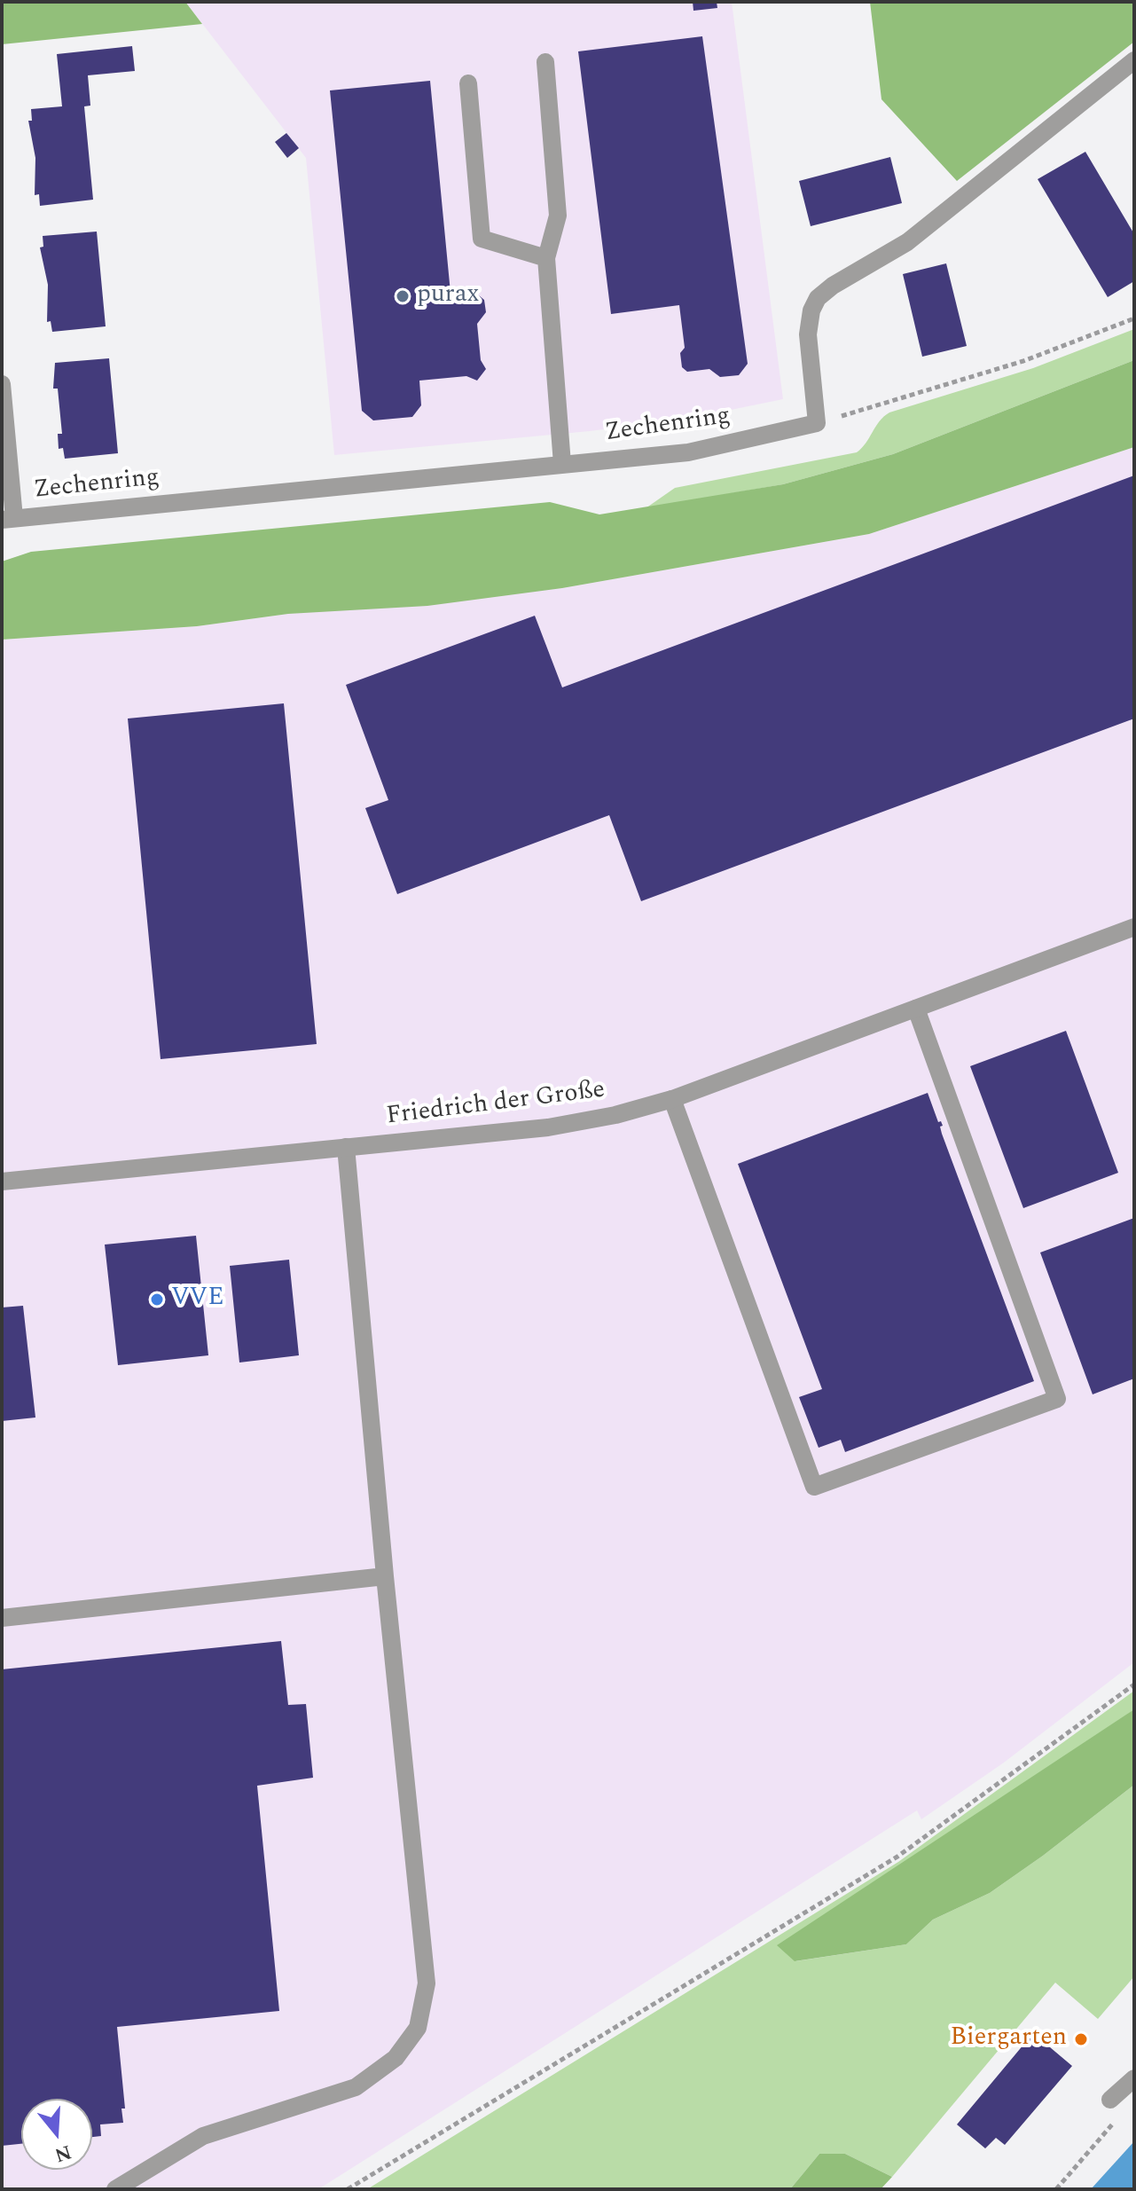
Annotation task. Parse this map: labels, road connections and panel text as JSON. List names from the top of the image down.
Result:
{
  "streets": {
    "street": ["Zechenring", "Friedrich der Große"]
  },
  "places": ["purax", "VVE", "Biergarten"],
  "north": "bottom"
}
